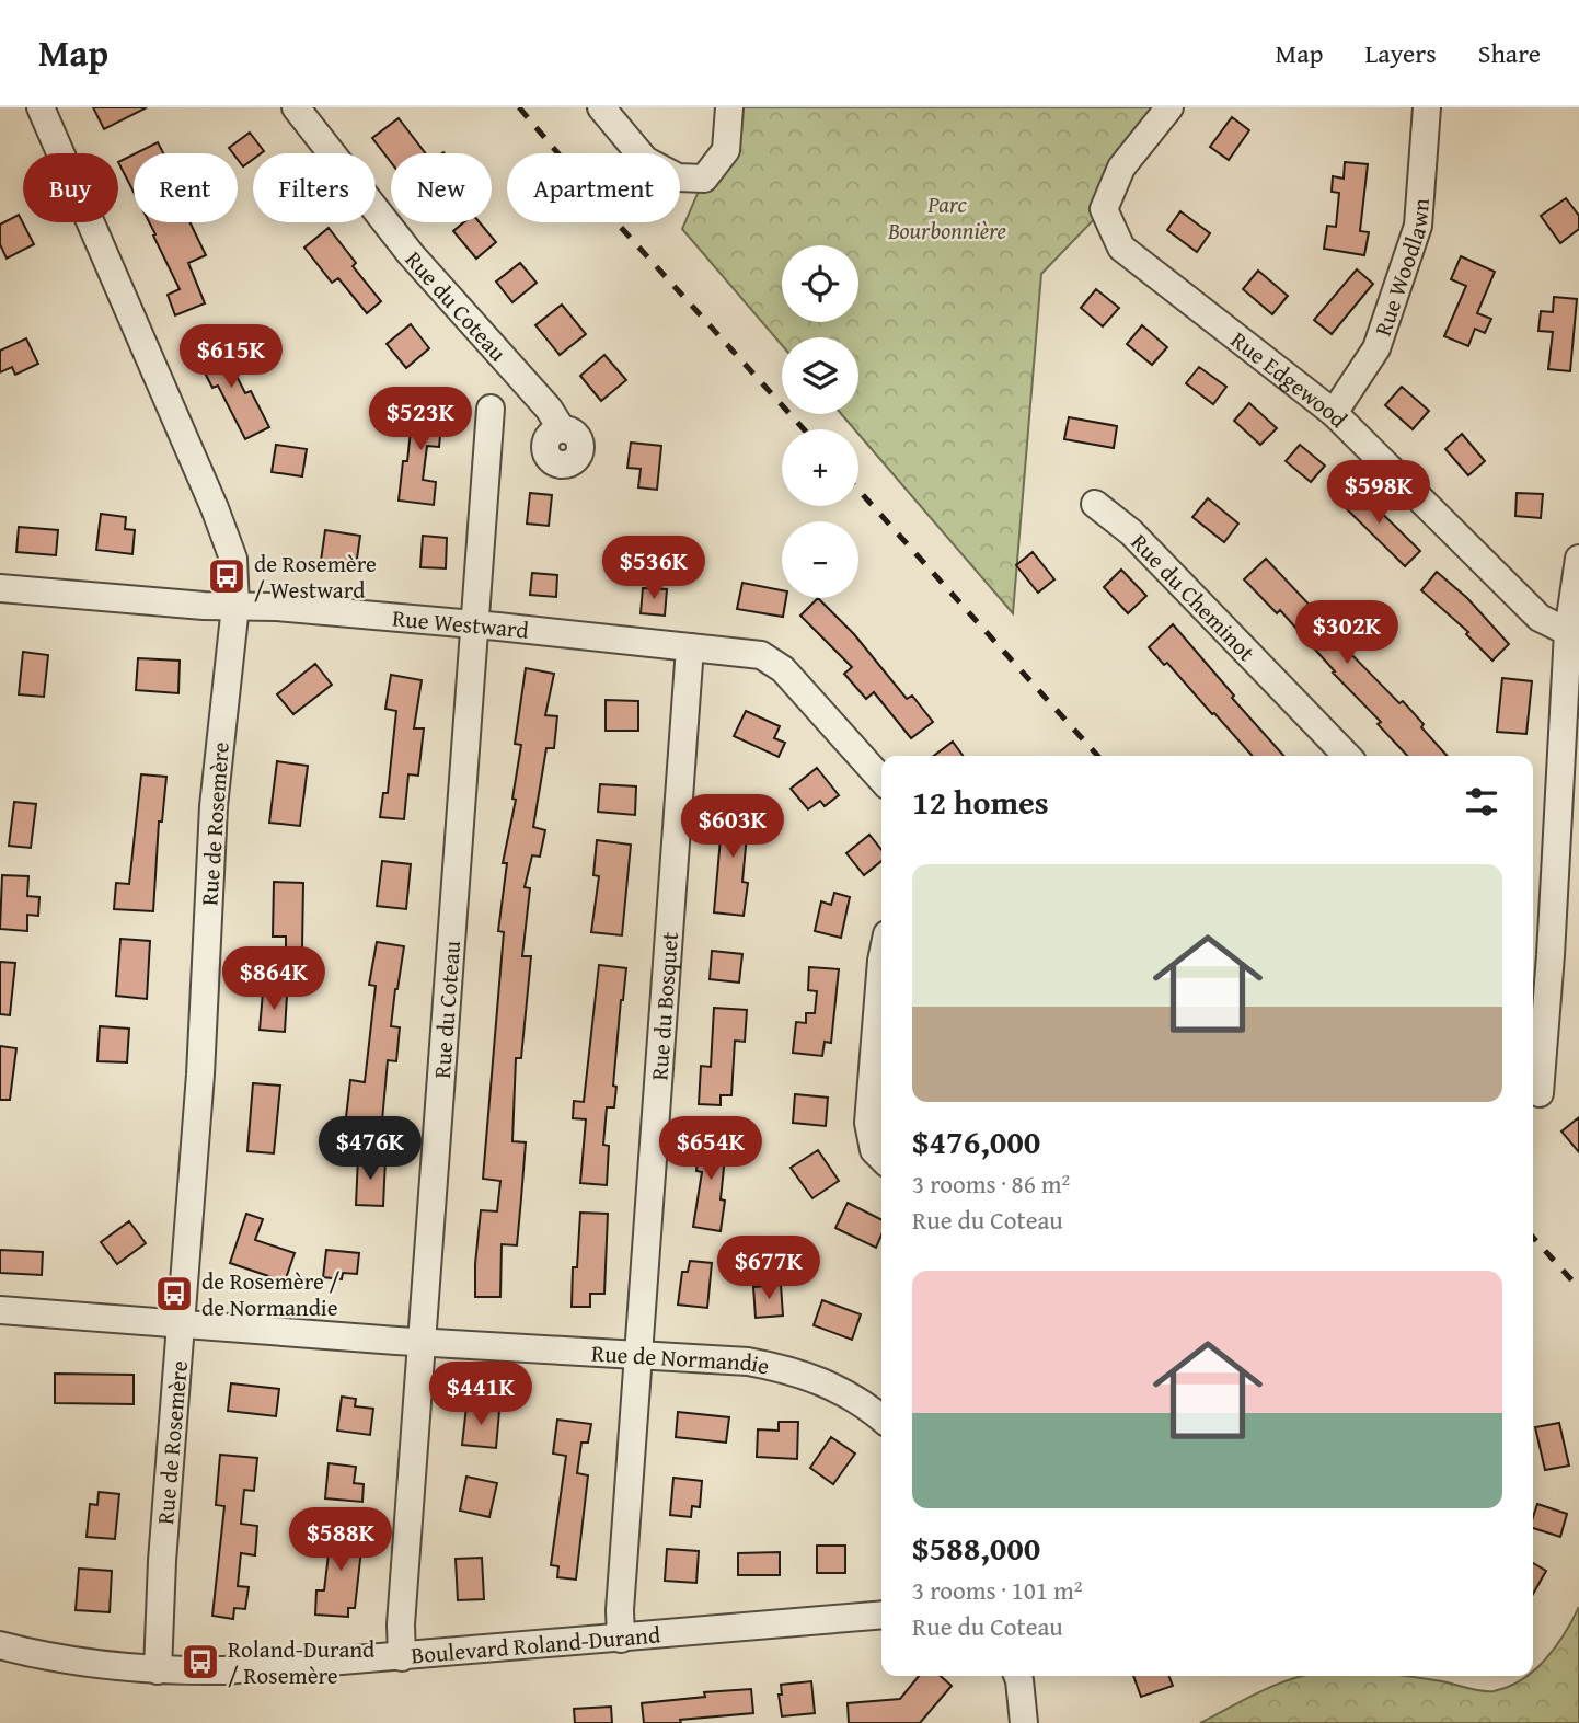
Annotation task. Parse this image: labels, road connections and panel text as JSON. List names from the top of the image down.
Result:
{
  "streets": {
    "street": [
      "Rue Woodlawn",
      "Rue du Coteau",
      "Rue Edgewood",
      "Rue du Cheminot",
      "Rue Westward",
      "Rue de Rosemère",
      "Rue du Bosquet",
      "Rue de Normandie",
      "Boulevard Roland-Durand"
    ]
  },
  "crossings": [
    ["Rue Woodlawn", "Rue Edgewood"],
    ["Rue du Coteau", "Rue Westward"],
    ["Rue du Coteau", "Rue de Normandie"],
    ["Rue du Coteau", "Boulevard Roland-Durand"],
    ["Rue Westward", "Rue de Rosemère"],
    ["Rue Westward", "Rue du Bosquet"],
    ["Rue de Rosemère", "Rue de Normandie"],
    ["Rue de Rosemère", "Boulevard Roland-Durand"],
    ["Rue du Bosquet", "Rue de Normandie"],
    ["Rue du Bosquet", "Boulevard Roland-Durand"]
  ],
  "parks": ["Parc Bourbonnière"],
  "places": {
    "bus stop": ["de Rosemère / Westward", "de Rosemère / de Normandie", "Roland-Durand / Rosemère"]
  },
  "page": {
    "header": "Map",
    "nav": ["Map", "Layers", "Share"],
    "chip": [
      "Buy",
      "Rent",
      "Filters",
      "New",
      "Apartment"
    ],
    "map_buttons": ["+", "−"],
    "price": [
      "$615K",
      "$523K",
      "$598K",
      "$536K",
      "$302K",
      "$603K",
      "$864K",
      "$476K",
      "$654K",
      "$677K",
      "$441K",
      "$588K"
    ],
    "heading": "12 homes",
    "list": [
      {
        "name": "$476,000",
        "note": "3 rooms · 86 m² · Rue du Coteau"
      },
      {
        "name": "$588,000",
        "note": "3 rooms · 101 m² · Rue du Coteau"
      }
    ]
  }
}
